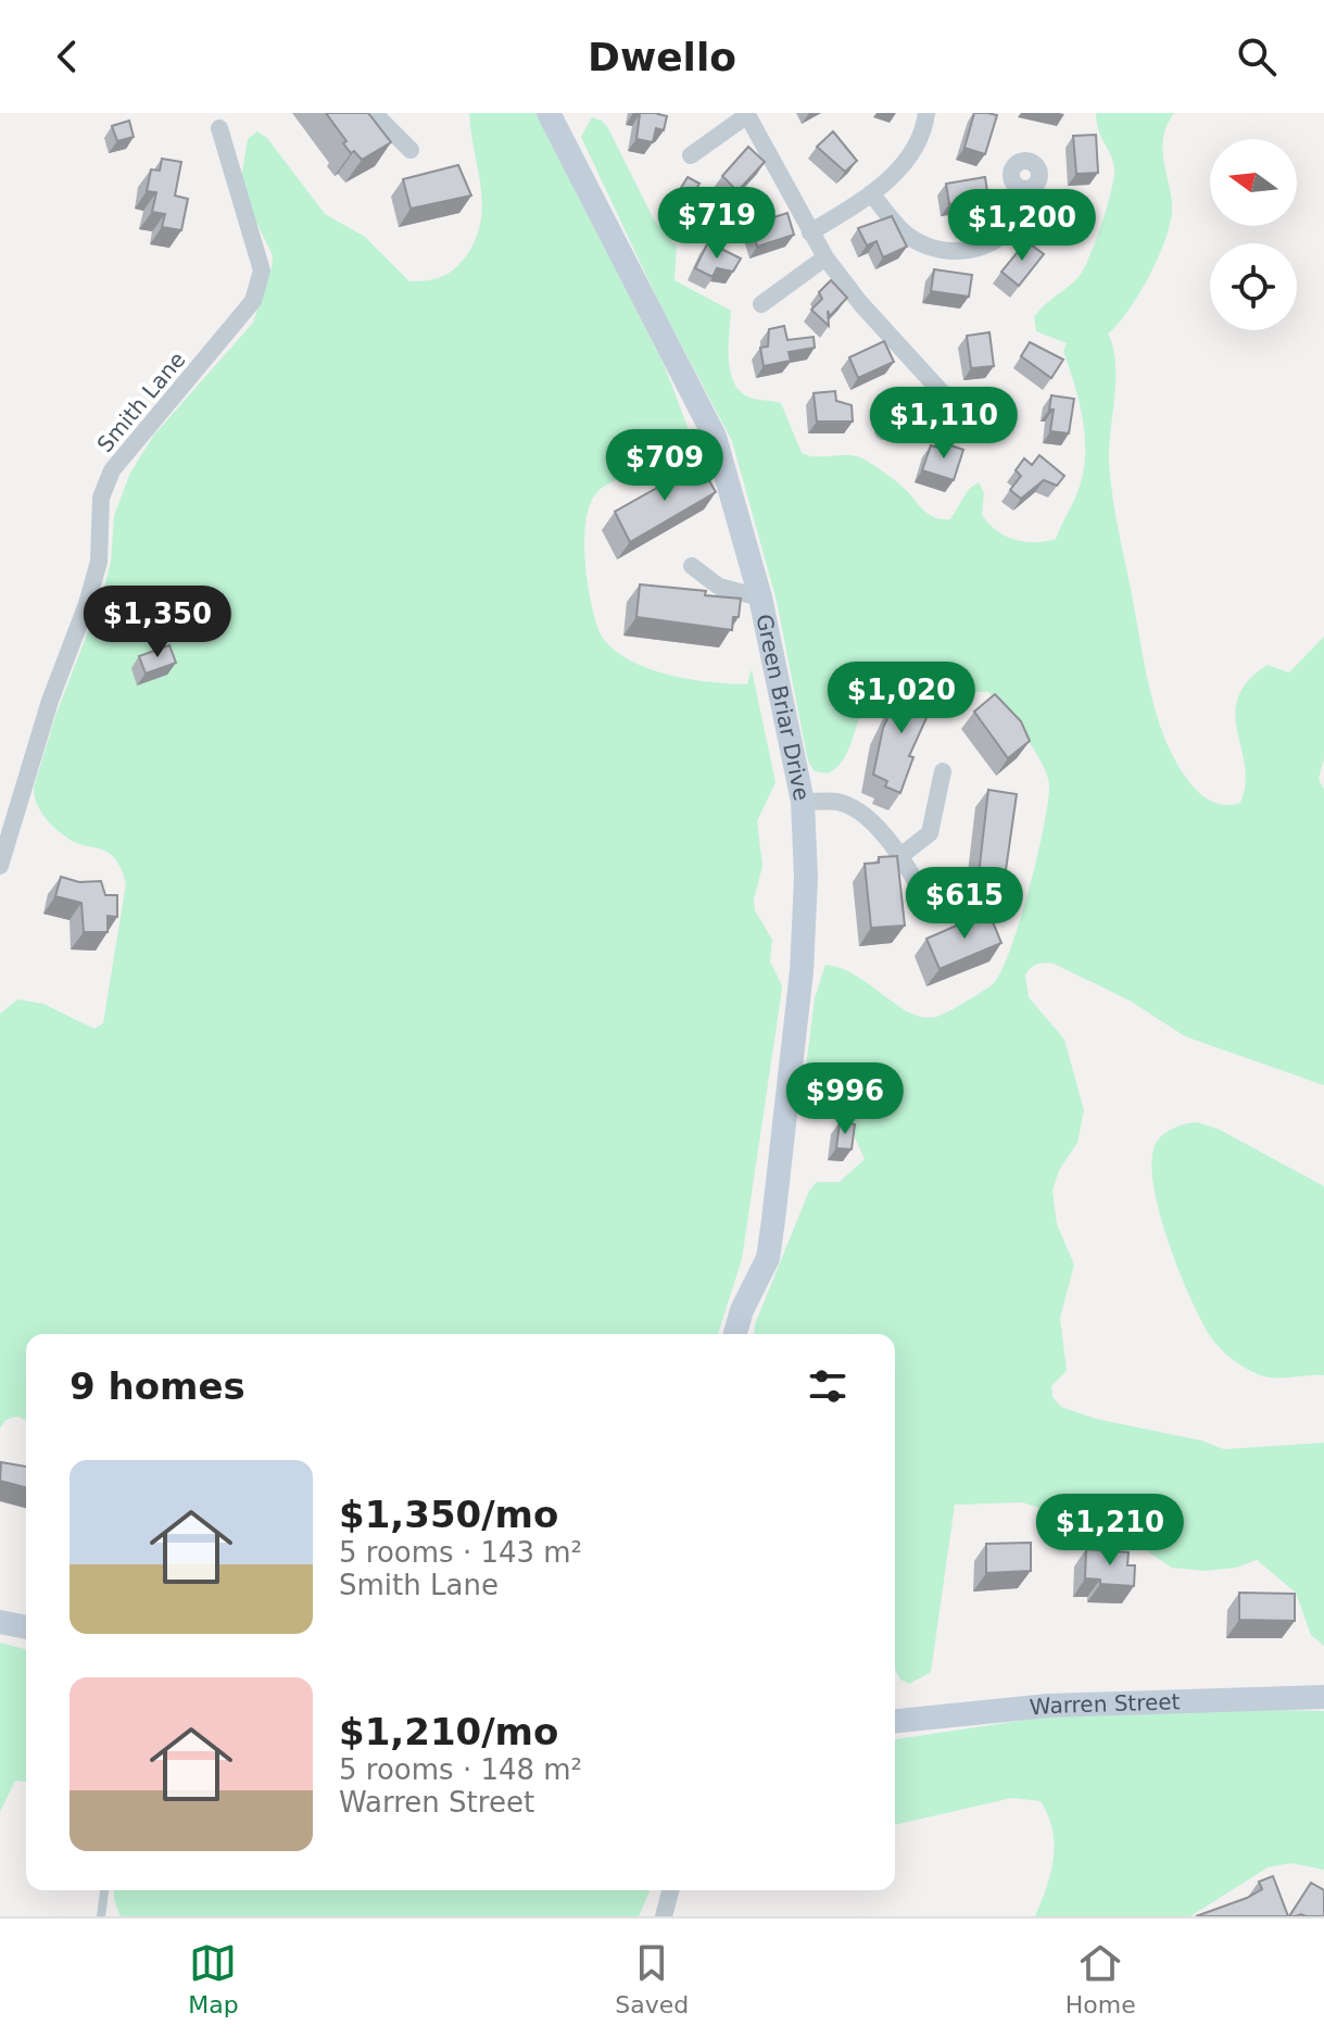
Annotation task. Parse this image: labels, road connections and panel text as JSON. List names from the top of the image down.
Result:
{
  "streets": {
    "street": ["Smith Lane", "Green Briar Drive", "Warren Street"]
  },
  "north": "left",
  "page": {
    "header": "Dwello",
    "price": [
      "$719",
      "$1,200",
      "$1,110",
      "$709",
      "$1,350",
      "$1,020",
      "$615",
      "$996",
      "$1,210"
    ],
    "heading": "9 homes",
    "list": [
      {
        "name": "$1,350/mo",
        "note": "5 rooms · 143 m² · Smith Lane"
      },
      {
        "name": "$1,210/mo",
        "note": "5 rooms · 148 m² · Warren Street"
      }
    ],
    "tabs": ["Map", "Saved", "Home"]
  }
}
